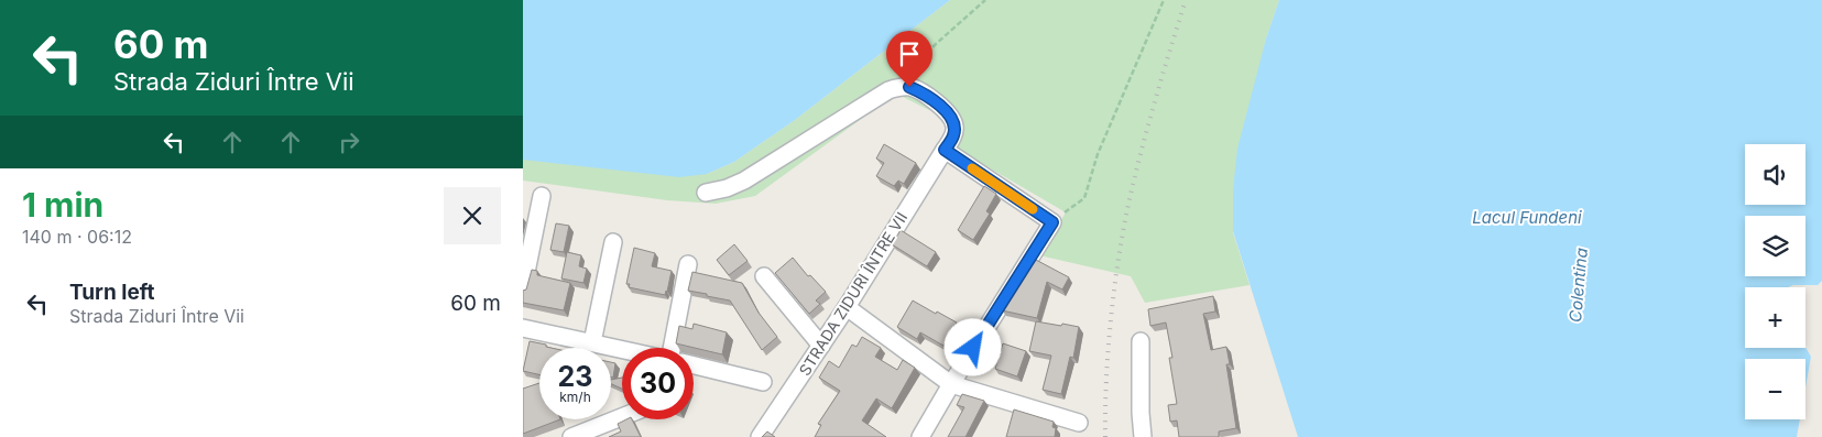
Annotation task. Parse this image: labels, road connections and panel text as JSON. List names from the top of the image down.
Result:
{
  "streets": {
    "street": ["STRADA ZIDURI ÎNTRE VII"]
  },
  "water": ["Lacul Fundeni", "Colentina"],
  "page": {
    "turn": ["60 m", "Strada Ziduri Între Vii"],
    "map_buttons": ["+", "−"],
    "heading": ["1 min", "140 m · 06:12"],
    "list": [
      {
        "name": "Turn left",
        "note": "Strada Ziduri Între Vii",
        "value": "60 m"
      }
    ],
    "speed": "23 km/h",
    "limit": "30"
  }
}
